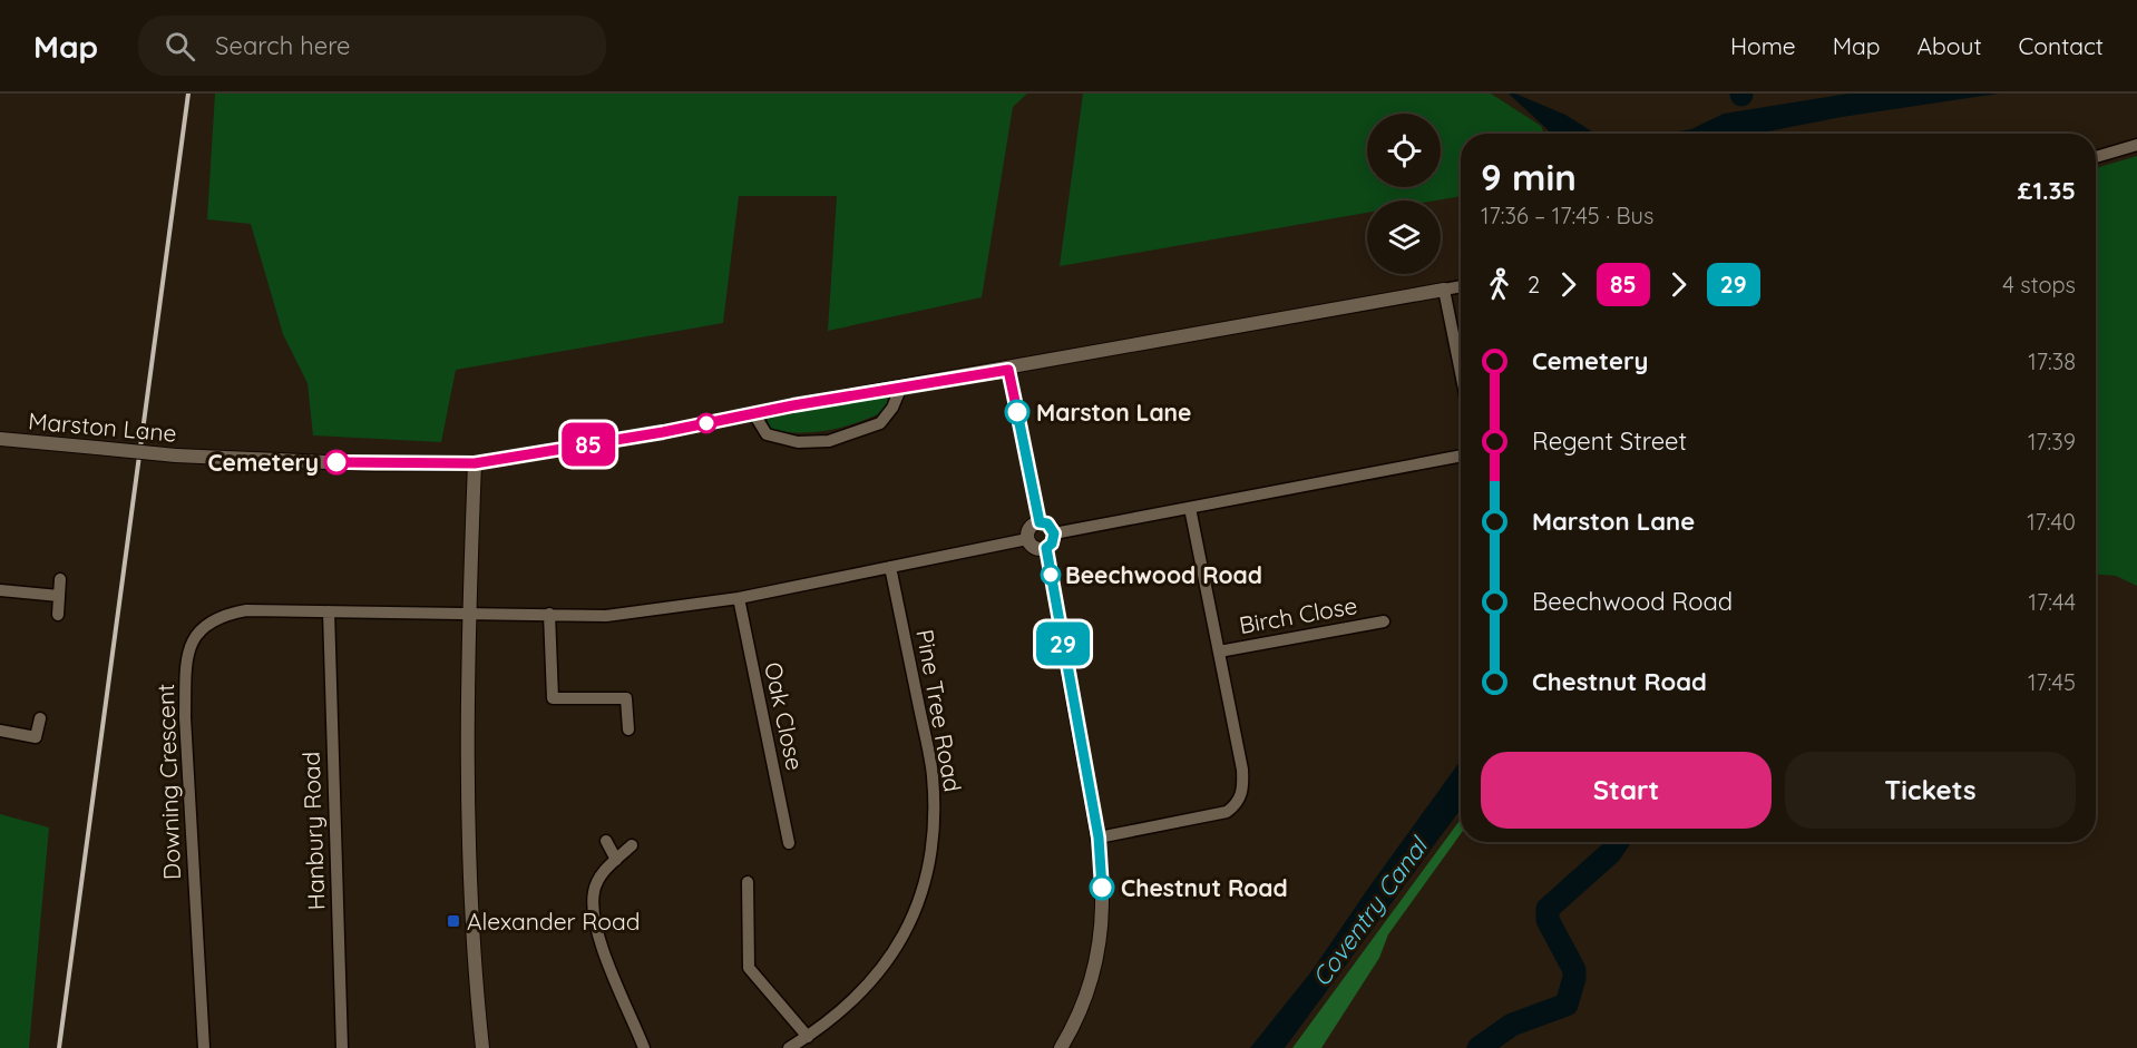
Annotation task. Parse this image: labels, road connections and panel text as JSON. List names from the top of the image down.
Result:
{
  "streets": {
    "street": [
      "Marston Lane",
      "Birch Close",
      "Pine Tree Road",
      "Oak Close",
      "Downing Crescent",
      "Hanbury Road"
    ]
  },
  "crossings": [
    ["Downing Crescent", "Hanbury Road"]
  ],
  "water": ["Coventry Canal"],
  "places": {
    "other": [
      "Marston Lane",
      "Cemetery",
      "Beechwood Road",
      "Chestnut Road"
    ],
    "transit": ["Alexander Road"]
  },
  "lines": ["bus line 85", "bus line 29"],
  "page": {
    "header": "Map",
    "search": "Search here",
    "nav": [
      "Home",
      "Map",
      "About",
      "Contact"
    ],
    "on_map": ["85", "29"],
    "heading": ["9 min", "17:36 – 17:45 · Bus", "£1.35"],
    "legs": [
      "2",
      "85",
      "29",
      "4 stops"
    ],
    "list": [
      {
        "name": "Cemetery",
        "value": "17:38"
      },
      {
        "name": "Regent Street",
        "value": "17:39"
      },
      {
        "name": "Marston Lane",
        "value": "17:40"
      },
      {
        "name": "Beechwood Road",
        "value": "17:44"
      },
      {
        "name": "Chestnut Road",
        "value": "17:45"
      }
    ],
    "buttons": ["Start", "Tickets"]
  }
}
